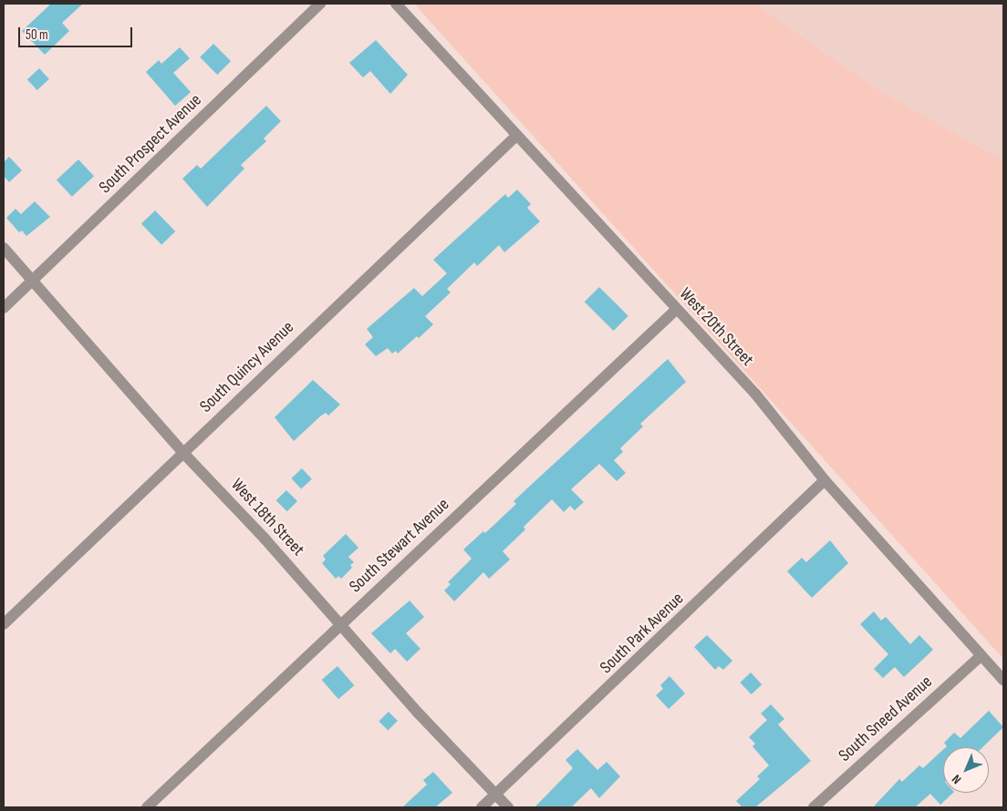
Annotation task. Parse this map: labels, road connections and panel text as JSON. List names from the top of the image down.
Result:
{
  "streets": {
    "street": [
      "South Prospect Avenue",
      "West 20th Street",
      "South Quincy Avenue",
      "West 18th Street",
      "South Stewart Avenue",
      "South Park Avenue",
      "South Sneed Avenue"
    ]
  },
  "crossings": [
    ["South Prospect Avenue", "West 18th Street"],
    ["West 20th Street", "South Quincy Avenue"],
    ["West 20th Street", "South Stewart Avenue"],
    ["West 20th Street", "South Park Avenue"],
    ["West 20th Street", "South Sneed Avenue"],
    ["South Quincy Avenue", "West 18th Street"],
    ["West 18th Street", "South Stewart Avenue"],
    ["West 18th Street", "South Park Avenue"]
  ],
  "scale_bar": "50 m",
  "north": "bottom left"
}
